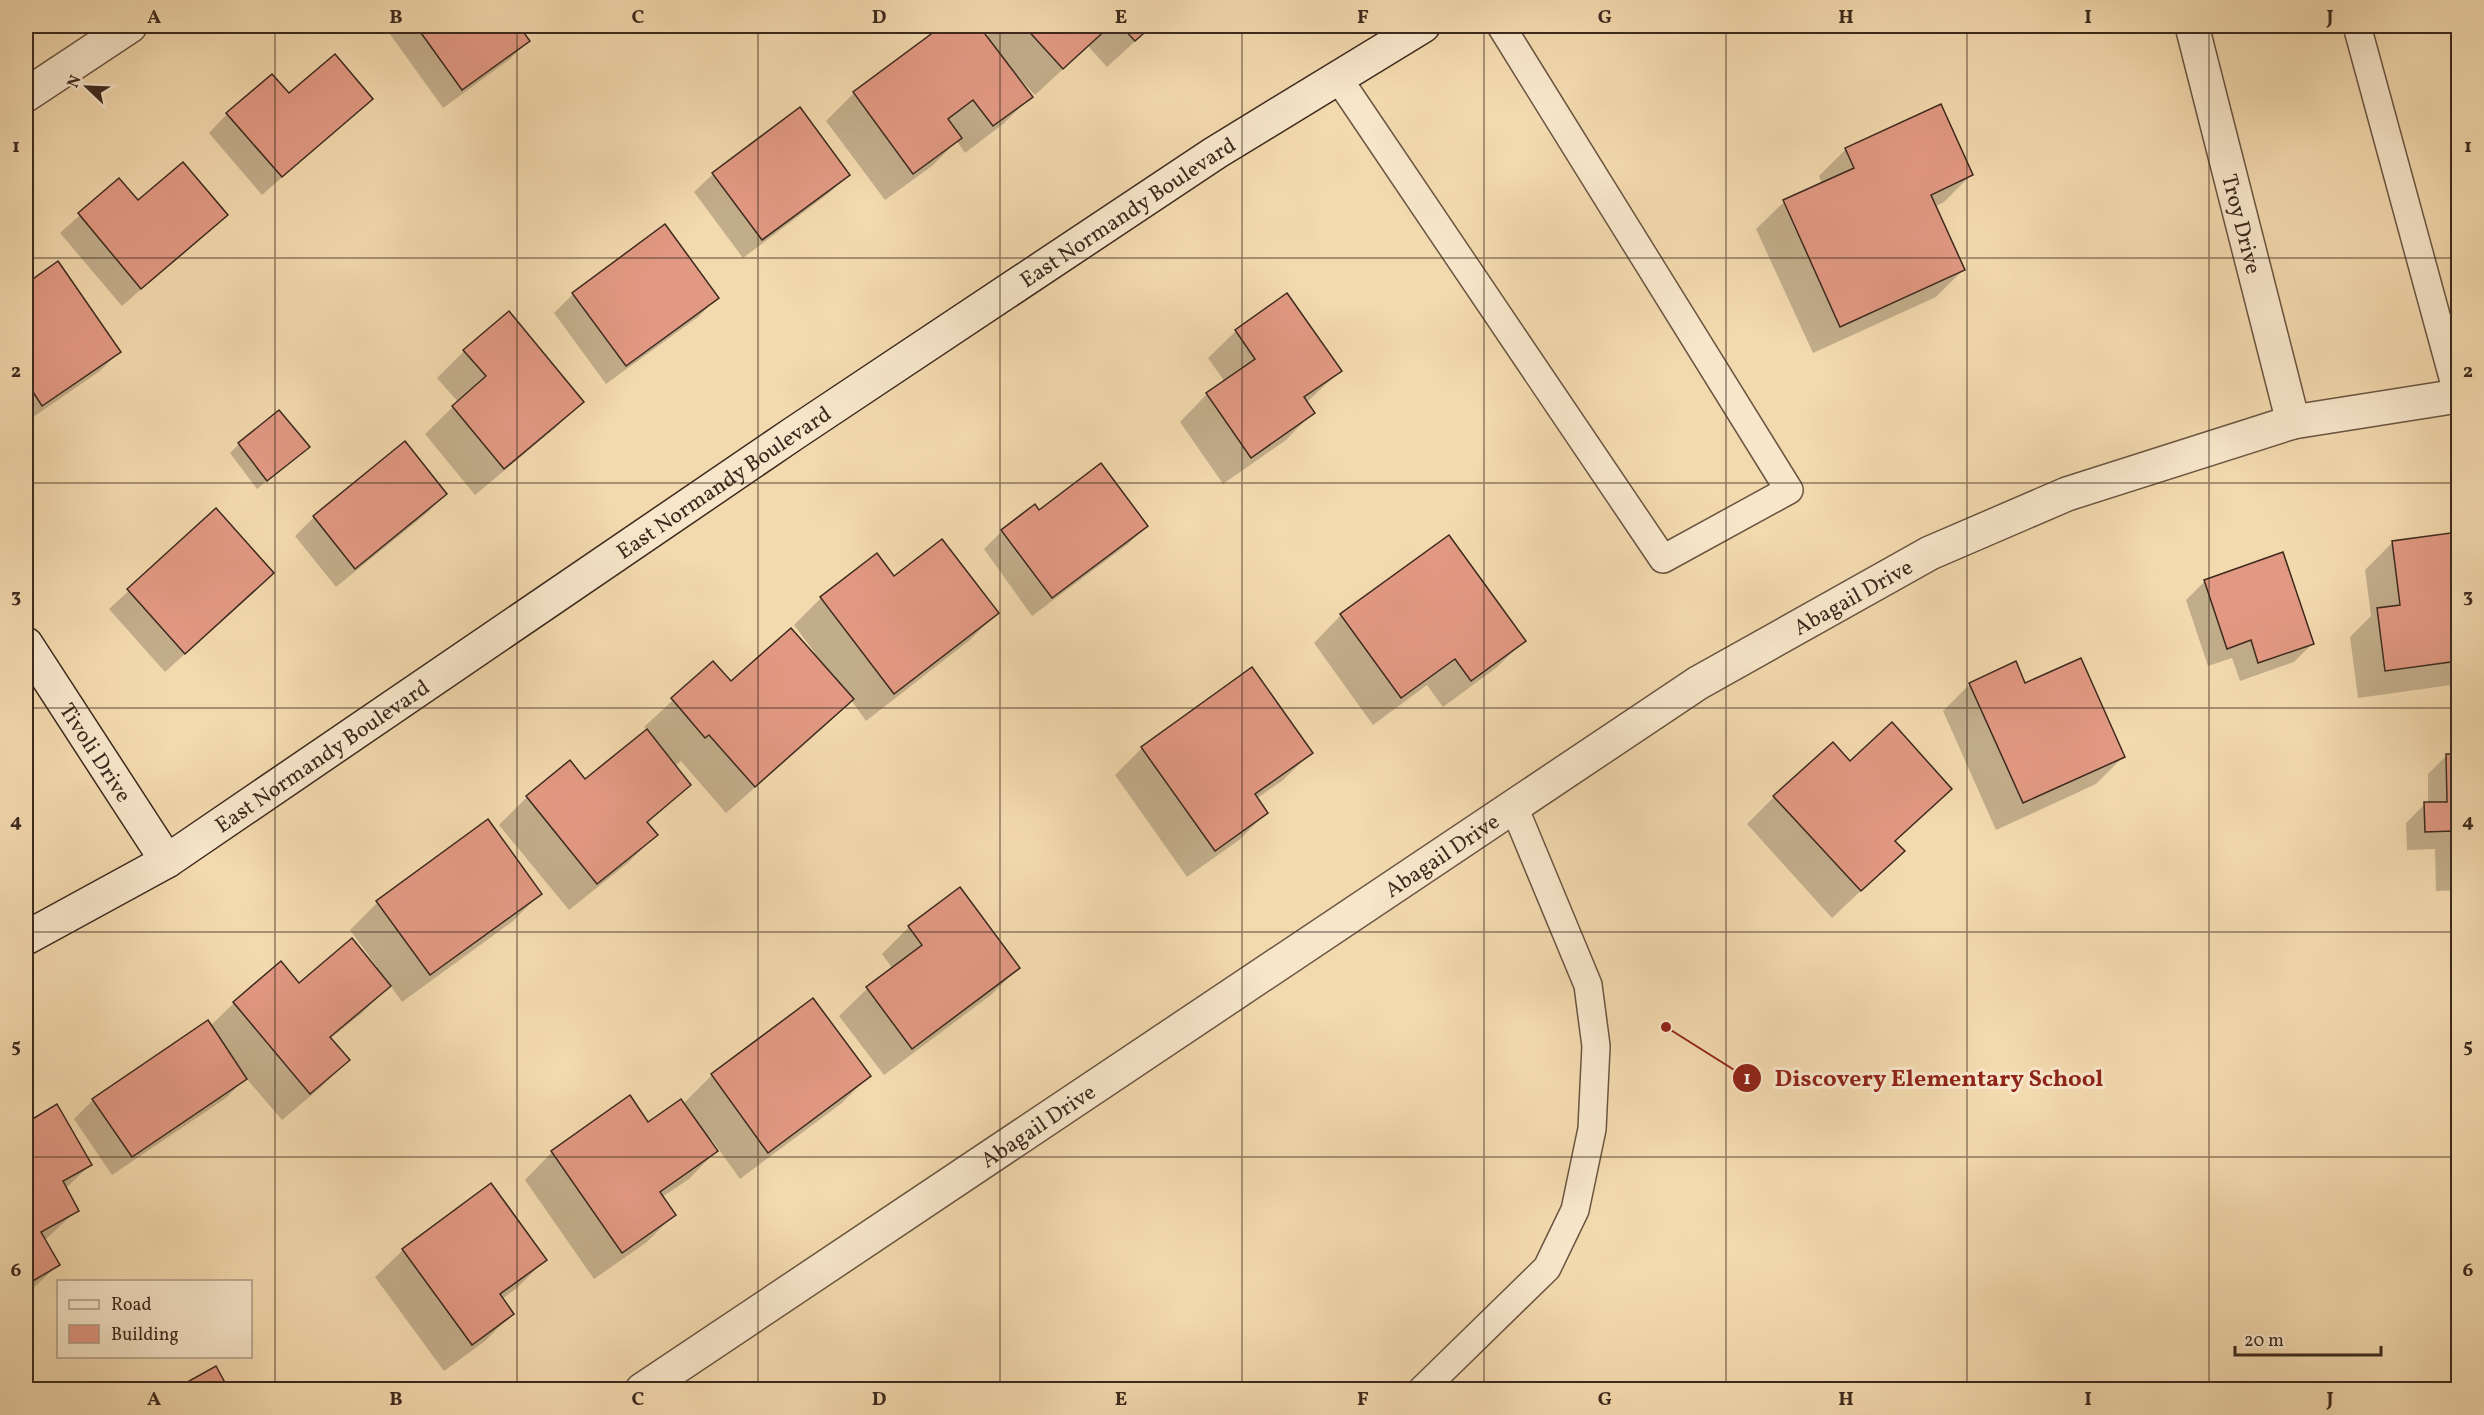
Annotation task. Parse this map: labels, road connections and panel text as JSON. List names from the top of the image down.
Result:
{
  "streets": {
    "street": [
      "East Normandy Boulevard",
      "Troy Drive",
      "Abagail Drive",
      "Tivoli Drive"
    ]
  },
  "crossings": [
    ["East Normandy Boulevard", "Tivoli Drive"],
    ["Troy Drive", "Abagail Drive"]
  ],
  "places": ["Discovery Elementary School"],
  "legend": ["Road", "Building"],
  "scale_bar": "20 m",
  "north": "top left",
  "grid": {
    "columns": [
      "A",
      "B",
      "C",
      "D",
      "E",
      "F",
      "G",
      "H",
      "I",
      "J"
    ],
    "rows": [
      "1",
      "2",
      "3",
      "4",
      "5",
      "6"
    ]
  }
}
